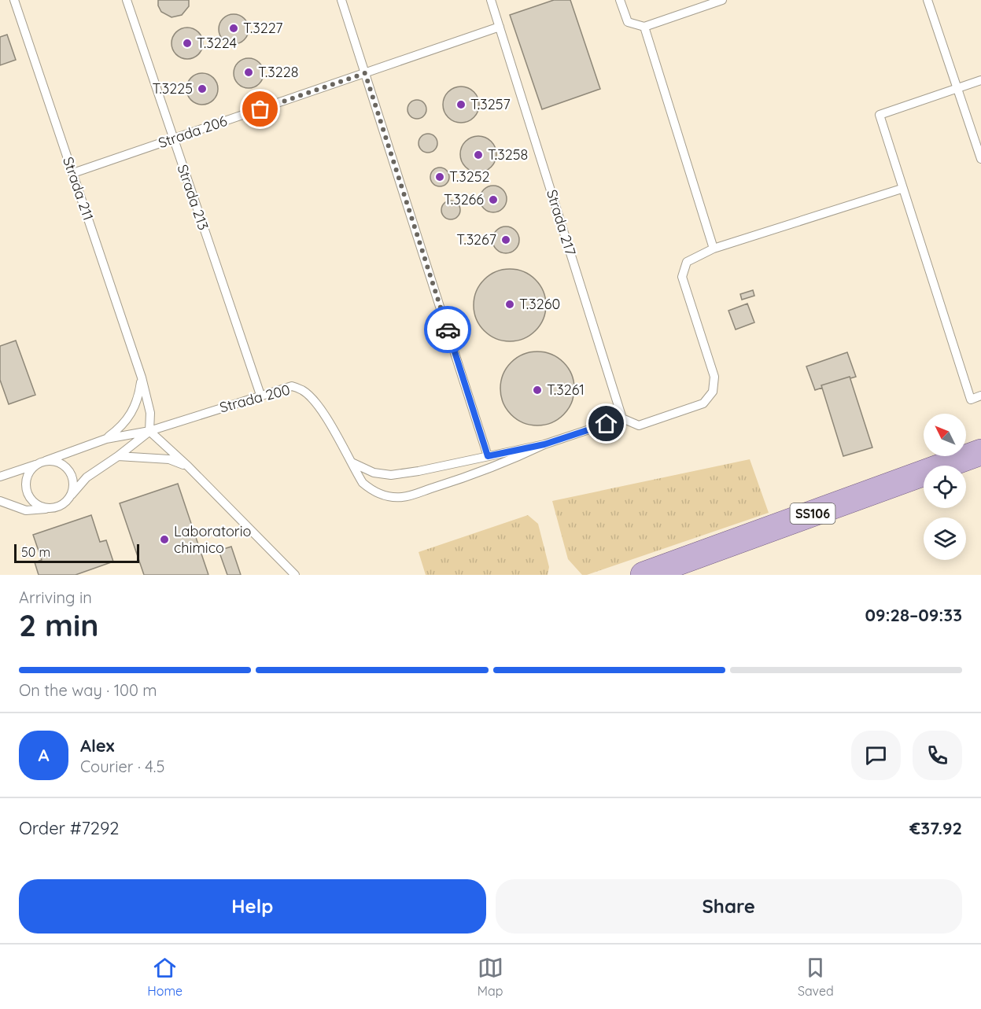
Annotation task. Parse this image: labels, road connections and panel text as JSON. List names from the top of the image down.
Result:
{
  "streets": {
    "main road": ["SS106"],
    "lane": [
      "Strada 206",
      "Strada 211",
      "Strada 213",
      "Strada 217",
      "Strada 200"
    ]
  },
  "crossings": [
    ["Strada 206", "Strada 211"],
    ["Strada 206", "Strada 213"],
    ["Strada 206", "Strada 217"],
    ["Strada 211", "Strada 200"],
    ["Strada 213", "Strada 200"],
    ["Strada 217", "Strada 200"]
  ],
  "places": [
    "T.3227",
    "T.3224",
    "T.3228",
    "T.3225",
    "T.3257",
    "T.3258",
    "T.3252",
    "T.3266",
    "T.3267",
    "T.3260",
    "T.3261",
    "Laboratorio chimico"
  ],
  "scale_bar": "50 m",
  "north": "top left",
  "page": {
    "scale": "50 m",
    "heading": ["2 min", "Arriving in", "09:28–09:33"],
    "panel": [
      "Alex",
      "Courier · 4.5",
      "Order #7292",
      "€37.92"
    ],
    "bar": "On the way · 100 m",
    "round": "A",
    "buttons": ["Help", "Share"],
    "tabs": ["Home", "Map", "Saved"]
  }
}
